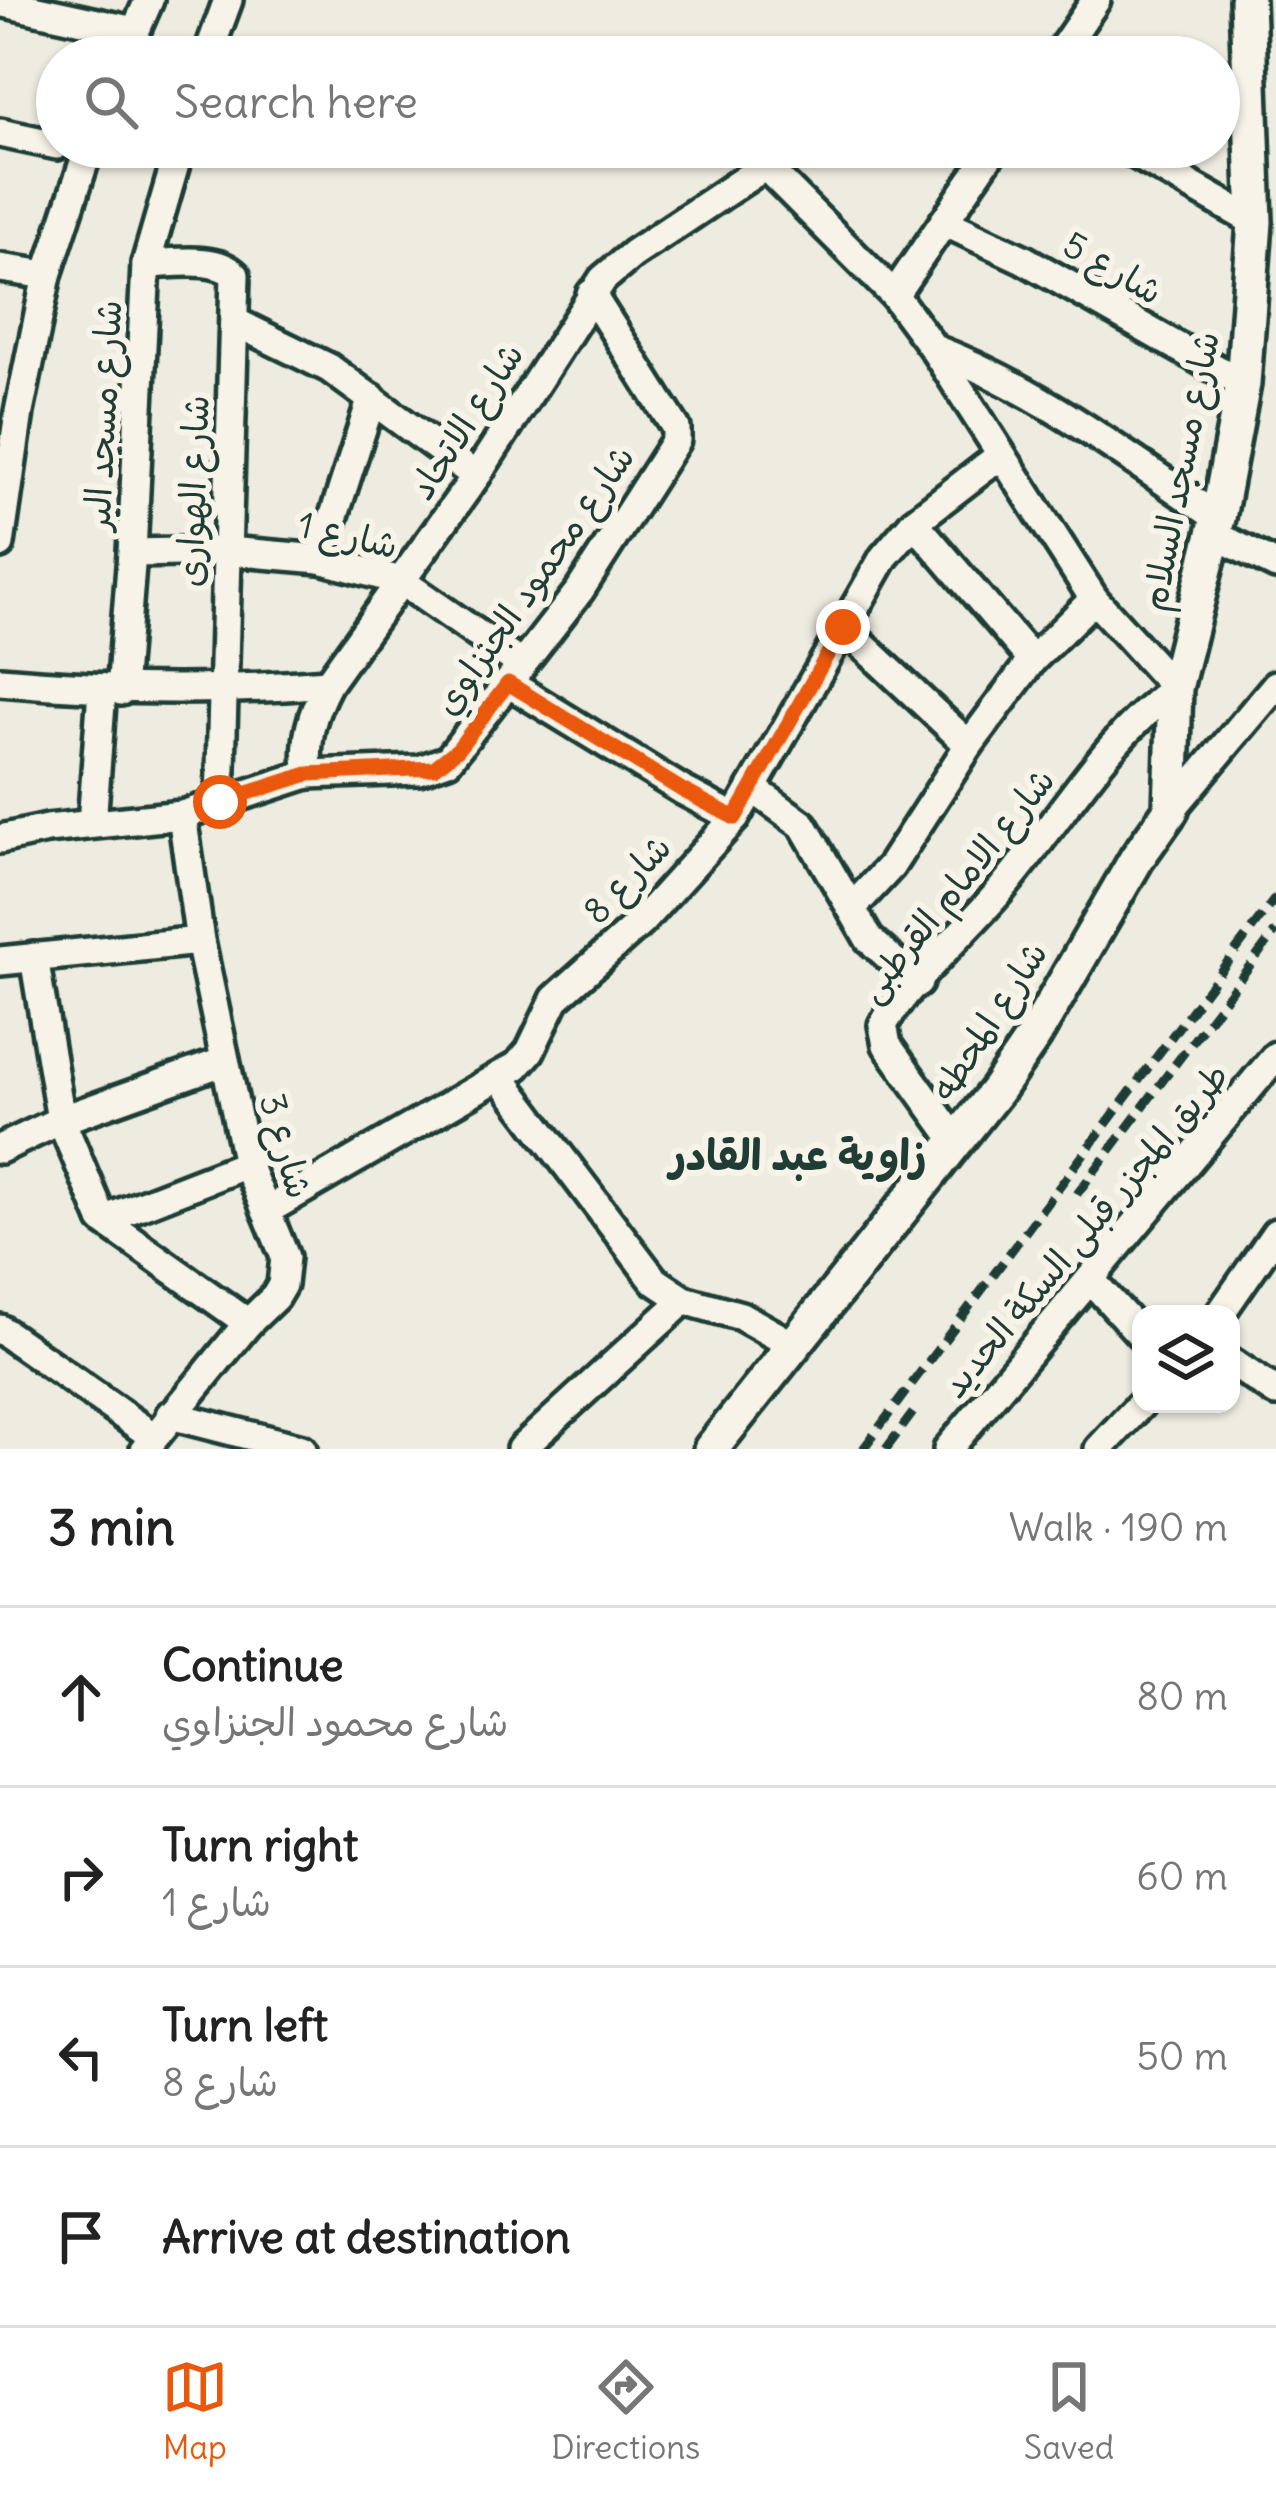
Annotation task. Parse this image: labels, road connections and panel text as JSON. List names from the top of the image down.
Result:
{
  "streets": {
    "street": [
      "شارع 5",
      "شارع مسجد البر",
      "شارع الاتحاد",
      "شارع مسجد السلام",
      "شارع الهوارى",
      "شارع 1",
      "شارع محمود الجنزاوي",
      "شارع 8",
      "شارع الامام القرطبى",
      "شارع المحطه",
      "شارع 3",
      "طريق المجزر قبلى السكة الحديد"
    ]
  },
  "crossings": [
    ["شارع 5", "شارع مسجد السلام"],
    ["شارع مسجد البر", "شارع الهوارى"],
    ["شارع مسجد البر", "شارع 1"],
    ["شارع مسجد البر", "شارع محمود الجنزاوي"],
    ["شارع الاتحاد", "شارع 1"],
    ["شارع الاتحاد", "شارع محمود الجنزاوي"],
    ["شارع مسجد السلام", "شارع الامام القرطبى"],
    ["شارع مسجد السلام", "شارع المحطه"],
    ["شارع الهوارى", "شارع 1"],
    ["شارع الهوارى", "شارع محمود الجنزاوي"],
    ["شارع 1", "شارع محمود الجنزاوي"],
    ["شارع 1", "شارع 8"],
    ["شارع محمود الجنزاوي", "شارع 3"],
    ["شارع 8", "شارع 3"],
    ["شارع الامام القرطبى", "شارع المحطه"]
  ],
  "districts": ["زاوية عبد القادر"],
  "page": {
    "search": "Search here",
    "heading": ["3 min", "Walk · 190 m"],
    "list": [
      ["Continue", "شارع محمود الجنزاوي", "80 m"],
      ["Turn right", "شارع 1", "60 m"],
      ["Turn left", "شارع 8", "50 m"],
      "Arrive at destination"
    ],
    "nav": ["Map", "Directions", "Saved"]
  }
}
